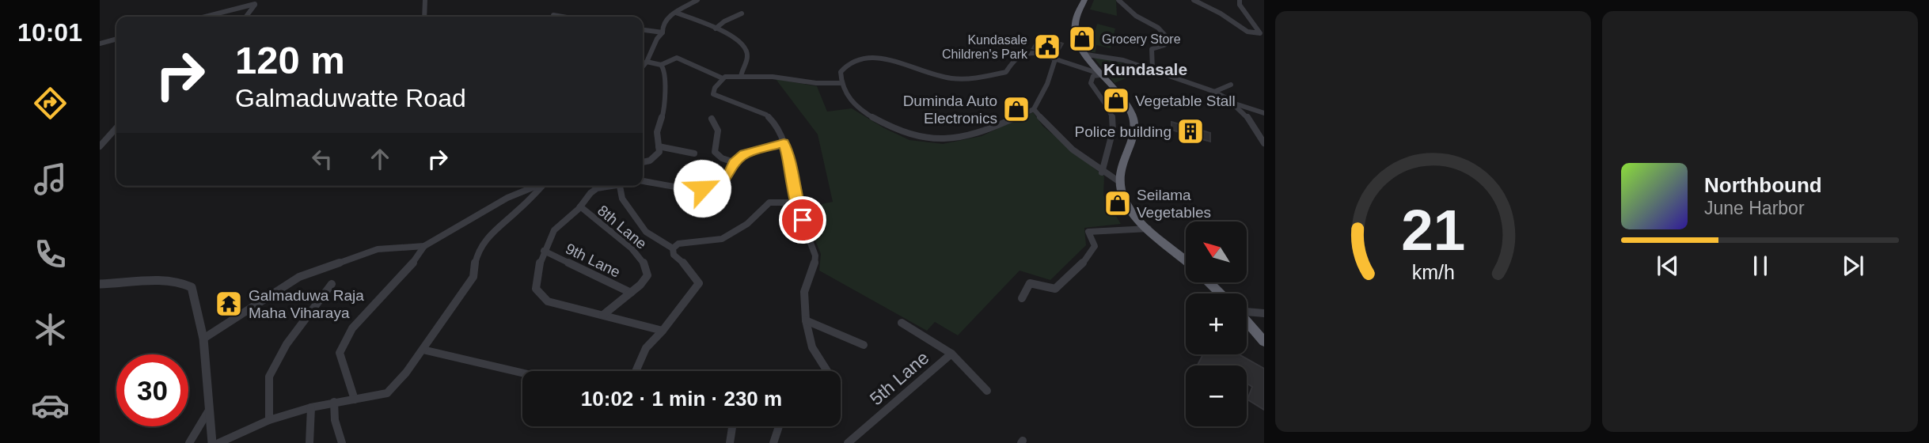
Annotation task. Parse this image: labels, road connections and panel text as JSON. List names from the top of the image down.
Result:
{
  "streets": {
    "street": ["8th Lane", "9th Lane", "5th Lane"]
  },
  "crossings": [
    ["8th Lane", "9th Lane"]
  ],
  "districts": ["Kundasale"],
  "places": {
    "shop": [
      "Grocery Store",
      "Vegetable Stall",
      "Duminda Auto Electronics",
      "Seilama Vegetables"
    ],
    "public building": ["Kundasale Children's Park"],
    "building": ["Police building"],
    "temple": ["Galmaduwa Raja Maha Viharaya"]
  },
  "north": "top left",
  "page": {
    "tabs": "10:01",
    "turn": ["120 m", "Galmaduwatte Road"],
    "song": ["Northbound", "June Harbor"],
    "map_buttons": ["+", "−"],
    "limit": "30",
    "trip": "10:02 · 1 min · 230 m",
    "gauge": ["21", "km/h"]
  }
}
